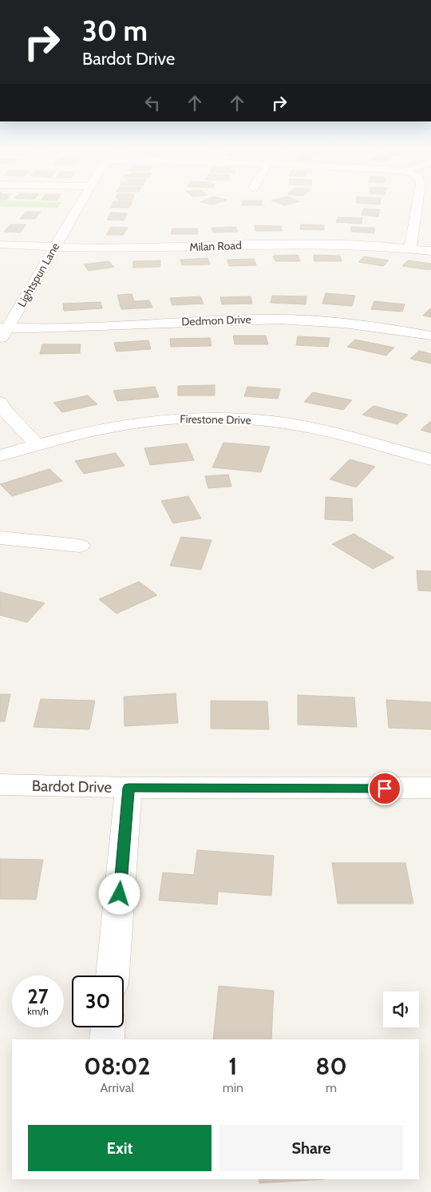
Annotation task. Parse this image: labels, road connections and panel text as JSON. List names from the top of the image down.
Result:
{
  "streets": {
    "street": [
      "Milan Road",
      "Lightspun Lane",
      "Dedmon Drive",
      "Firestone Drive",
      "Bardot Drive"
    ]
  },
  "crossings": [
    ["Milan Road", "Lightspun Lane"],
    ["Lightspun Lane", "Dedmon Drive"]
  ],
  "page": {
    "turn": ["30 m", "Bardot Drive"],
    "speed": "27 km/h",
    "limit": "30",
    "eta": [
      "08:02",
      "Arrival",
      "1",
      "min",
      "80",
      "m"
    ],
    "buttons": ["Exit", "Share"]
  }
}
